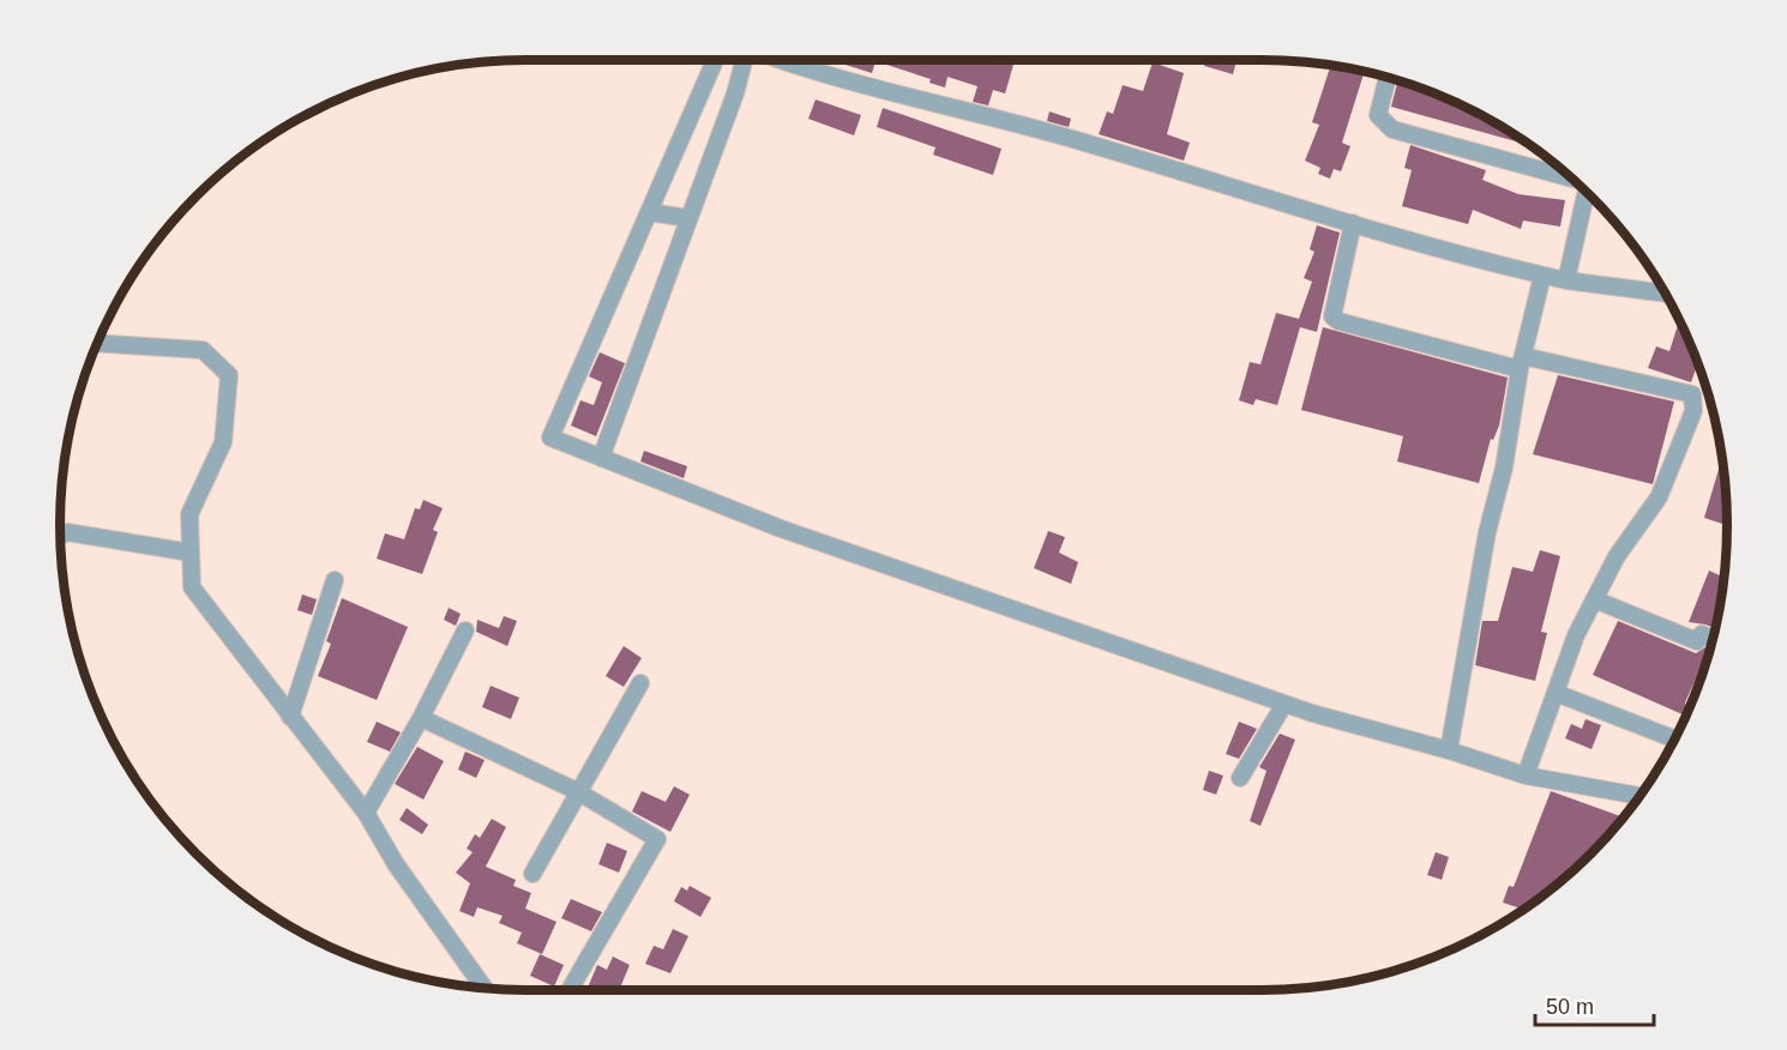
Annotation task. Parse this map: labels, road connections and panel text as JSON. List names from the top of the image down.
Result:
{
  "scale_bar": "50 m"
}
